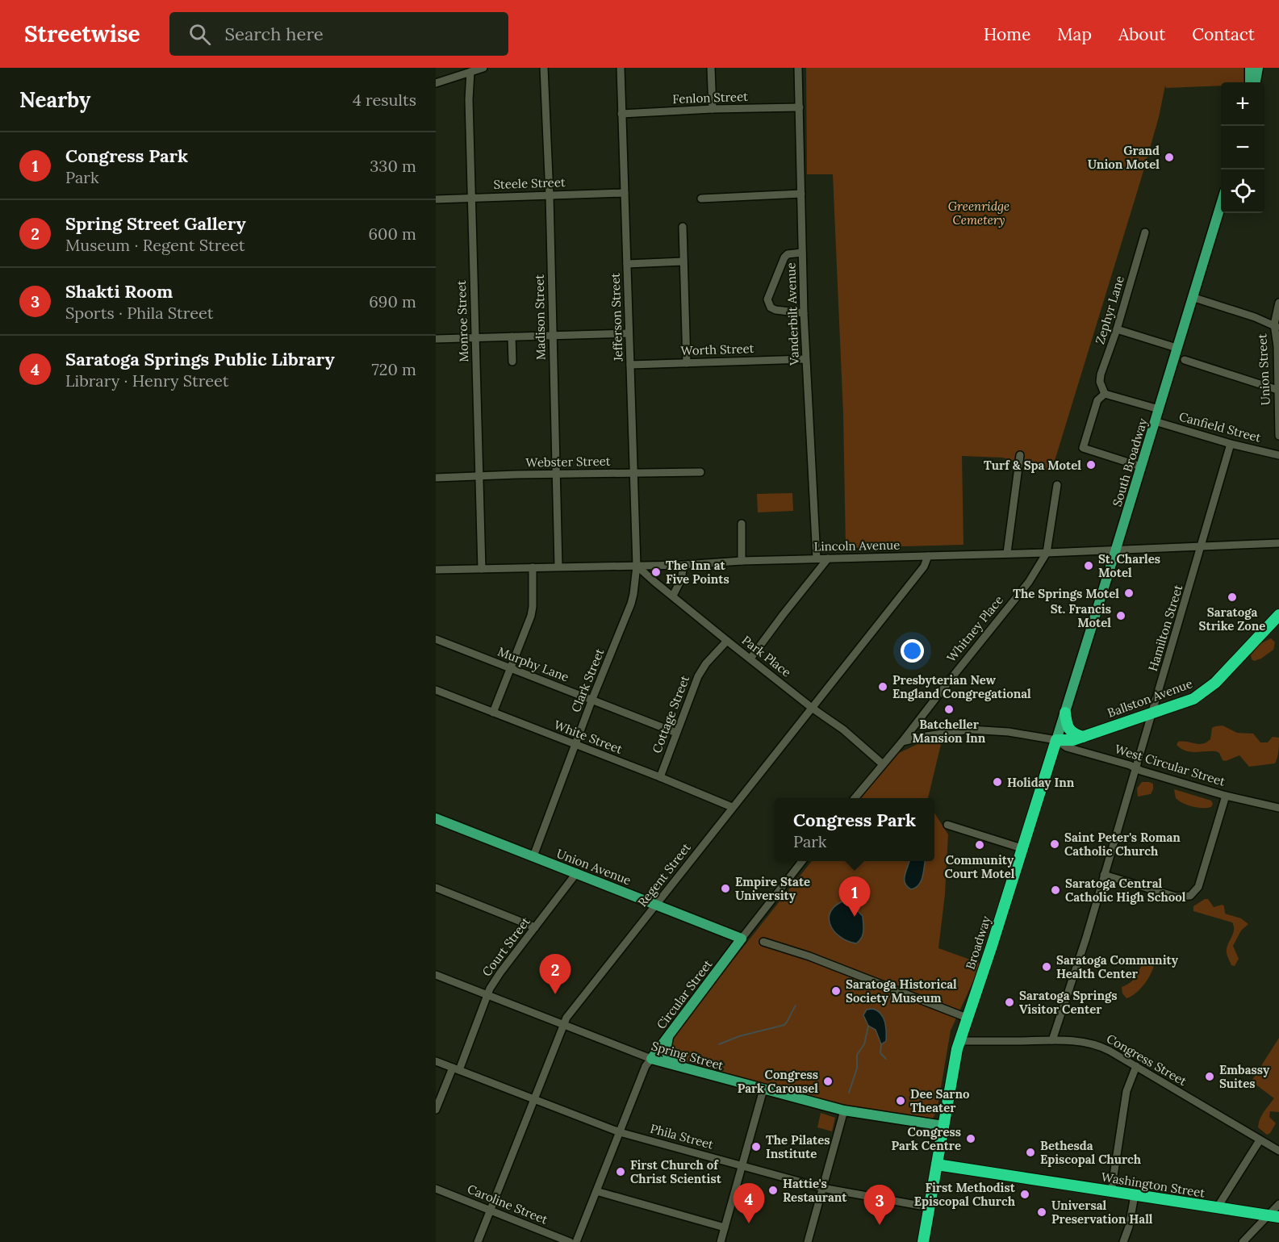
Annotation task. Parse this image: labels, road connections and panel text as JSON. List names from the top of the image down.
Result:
{
  "streets": {
    "highway": ["Ballston Avenue", "Broadway", "Washington Street"],
    "main road": [
      "South Broadway",
      "Union Avenue",
      "Circular Street",
      "Spring Street"
    ],
    "street": [
      "Fenlon Street",
      "Steele Street",
      "Zephyr Lane",
      "Vanderbilt Avenue",
      "Madison Street",
      "Jefferson Street",
      "Monroe Street",
      "Worth Street",
      "Union Street",
      "Canfield Street",
      "Webster Street",
      "Lincoln Avenue",
      "Hamilton Street",
      "Whitney Place",
      "Park Place",
      "Murphy Lane",
      "Clark Street",
      "Cottage Street",
      "White Street",
      "West Circular Street",
      "Regent Street",
      "Court Street",
      "Congress Street",
      "Phila Street",
      "Caroline Street"
    ]
  },
  "crossings": [
    ["Fenlon Street", "Vanderbilt Avenue"],
    ["Fenlon Street", "Jefferson Street"],
    ["Steele Street", "Madison Street"],
    ["Steele Street", "Jefferson Street"],
    ["Steele Street", "Monroe Street"],
    ["Vanderbilt Avenue", "Worth Street"],
    ["Vanderbilt Avenue", "Lincoln Avenue"],
    ["Madison Street", "Webster Street"],
    ["Madison Street", "Lincoln Avenue"],
    ["Jefferson Street", "Worth Street"],
    ["Jefferson Street", "Webster Street"],
    ["Jefferson Street", "Lincoln Avenue"],
    ["Jefferson Street", "Park Place"],
    ["Jefferson Street", "Clark Street"],
    ["Monroe Street", "Webster Street"],
    ["Monroe Street", "Lincoln Avenue"],
    ["Canfield Street", "South Broadway"],
    ["Canfield Street", "Hamilton Street"],
    ["South Broadway", "Lincoln Avenue"],
    ["South Broadway", "Ballston Avenue"],
    ["South Broadway", "West Circular Street"],
    ["South Broadway", "Broadway"],
    ["Lincoln Avenue", "Hamilton Street"],
    ["Lincoln Avenue", "Whitney Place"],
    ["Lincoln Avenue", "Park Place"],
    ["Lincoln Avenue", "Clark Street"],
    ["Lincoln Avenue", "Regent Street"],
    ["Hamilton Street", "Ballston Avenue"],
    ["Hamilton Street", "West Circular Street"],
    ["Hamilton Street", "Congress Street"],
    ["Park Place", "Clark Street"],
    ["Park Place", "Cottage Street"],
    ["Park Place", "Regent Street"],
    ["Murphy Lane", "Clark Street"],
    ["Murphy Lane", "Cottage Street"],
    ["Clark Street", "White Street"],
    ["Clark Street", "Union Avenue"],
    ["Ballston Avenue", "West Circular Street"],
    ["Ballston Avenue", "Broadway"],
    ["Cottage Street", "White Street"],
    ["White Street", "Regent Street"],
    ["West Circular Street", "Broadway"],
    ["Union Avenue", "Regent Street"],
    ["Union Avenue", "Court Street"],
    ["Union Avenue", "Circular Street"],
    ["Regent Street", "Spring Street"],
    ["Regent Street", "Phila Street"],
    ["Regent Street", "Caroline Street"],
    ["Broadway", "Spring Street"],
    ["Broadway", "Congress Street"],
    ["Broadway", "Phila Street"],
    ["Broadway", "Washington Street"],
    ["Court Street", "Spring Street"],
    ["Court Street", "Phila Street"],
    ["Circular Street", "Spring Street"],
    ["Circular Street", "Phila Street"]
  ],
  "parks": ["Greenridge Cemetery"],
  "places": [
    "Grand Union Motel",
    "Turf & Spa Motel",
    "St. Charles Motel",
    "The Inn at Five Points",
    "The Springs Motel",
    "Saratoga Strike Zone",
    "St. Francis Motel",
    "Presbyterian New England Congregational",
    "Batcheller Mansion Inn",
    "Holiday Inn",
    "Saint Peter's Roman Catholic Church",
    "Community Court Motel",
    "Empire State University",
    "Saratoga Central Catholic High School",
    "Saratoga Community Health Center",
    "Saratoga Historical Society Museum",
    "Saratoga Springs Visitor Center",
    "Embassy Suites",
    "Congress Park Carousel",
    "Dee Sarno Theater",
    "Congress Park Centre",
    "The Pilates Institute",
    "Bethesda Episcopal Church",
    "First Church of Christ Scientist",
    "Hattie's Restaurant",
    "First Methodist Episcopal Church",
    "Universal Preservation Hall"
  ],
  "page": {
    "header": "Streetwise",
    "search": "Search here",
    "nav": [
      "Home",
      "Map",
      "About",
      "Contact"
    ],
    "heading": ["Nearby", "4 results"],
    "map_buttons": ["+", "−"],
    "list": [
      {
        "mark": "1",
        "name": "Congress Park",
        "note": "Park",
        "value": "330 m"
      },
      {
        "mark": "2",
        "name": "Spring Street Gallery",
        "note": "Museum · Regent Street",
        "value": "600 m"
      },
      {
        "mark": "3",
        "name": "Shakti Room",
        "note": "Sports · Phila Street",
        "value": "690 m"
      },
      {
        "mark": "4",
        "name": "Saratoga Springs Public Library",
        "note": "Library · Henry Street",
        "value": "720 m"
      }
    ],
    "popup": ["Congress Park", "Park"],
    "pins": [
      "1",
      "2",
      "4",
      "3"
    ]
  }
}
